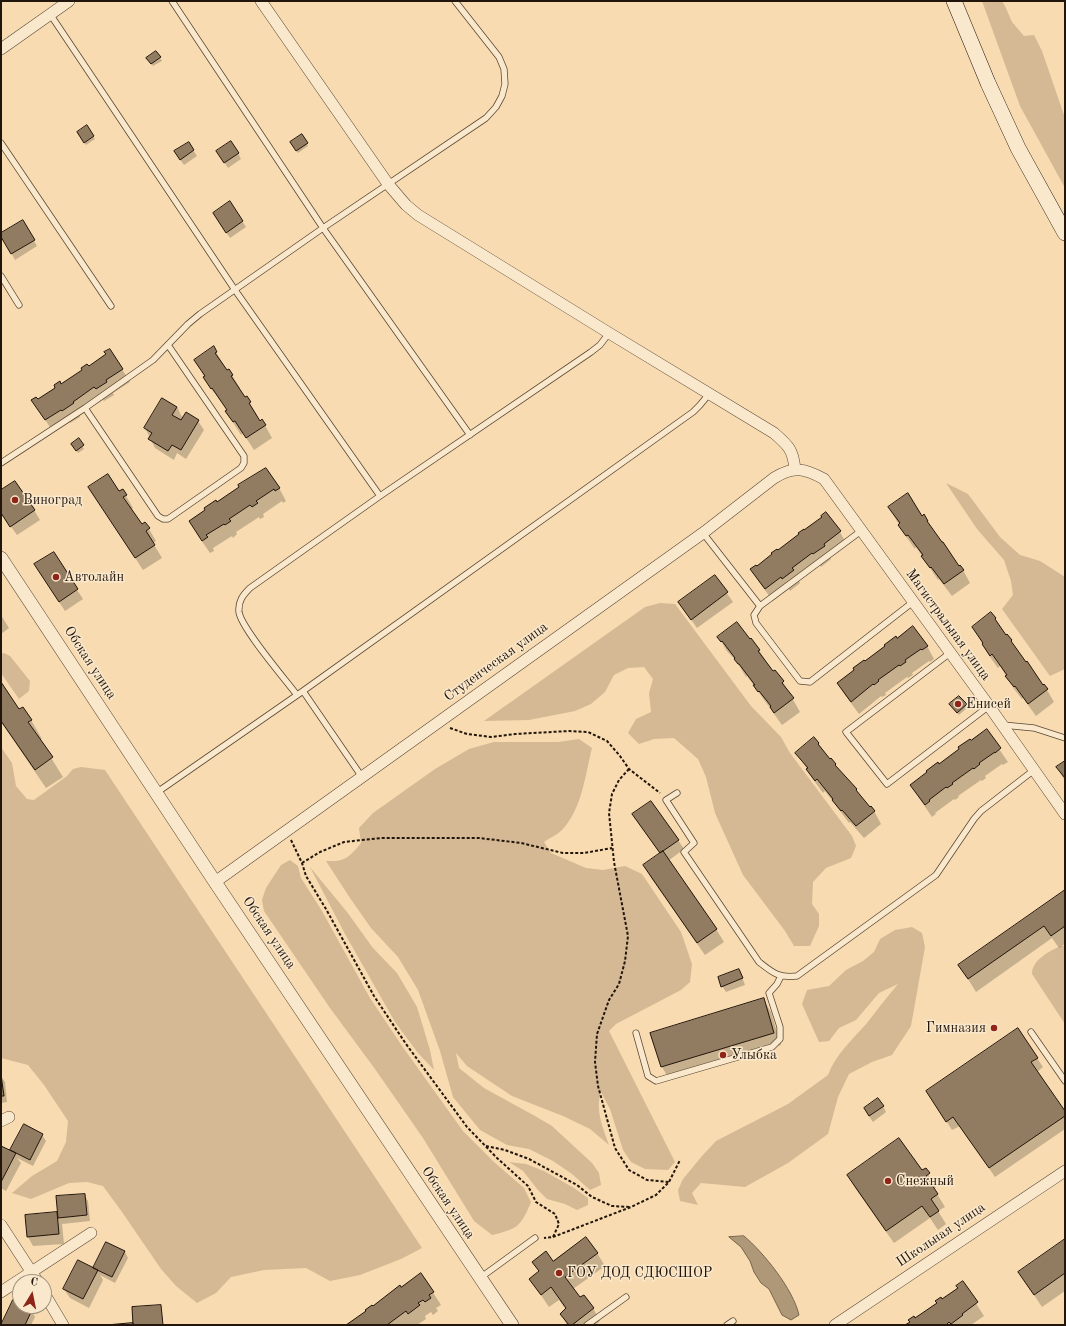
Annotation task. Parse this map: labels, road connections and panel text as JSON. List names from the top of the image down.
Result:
{
  "streets": {
    "street": [
      "Магистральная улица",
      "Студенческая улица",
      "Обская улица",
      "Школьная улица"
    ]
  },
  "crossings": [
    ["Магистральная улица", "Студенческая улица"],
    ["Студенческая улица", "Обская улица"]
  ],
  "places": [
    "Виноград",
    "Автолайн",
    "Енисей",
    "Гимназия",
    "Улыбка",
    "Снежный",
    "ГОУ ДОД СДЮСШОР"
  ],
  "north": "top"
}
